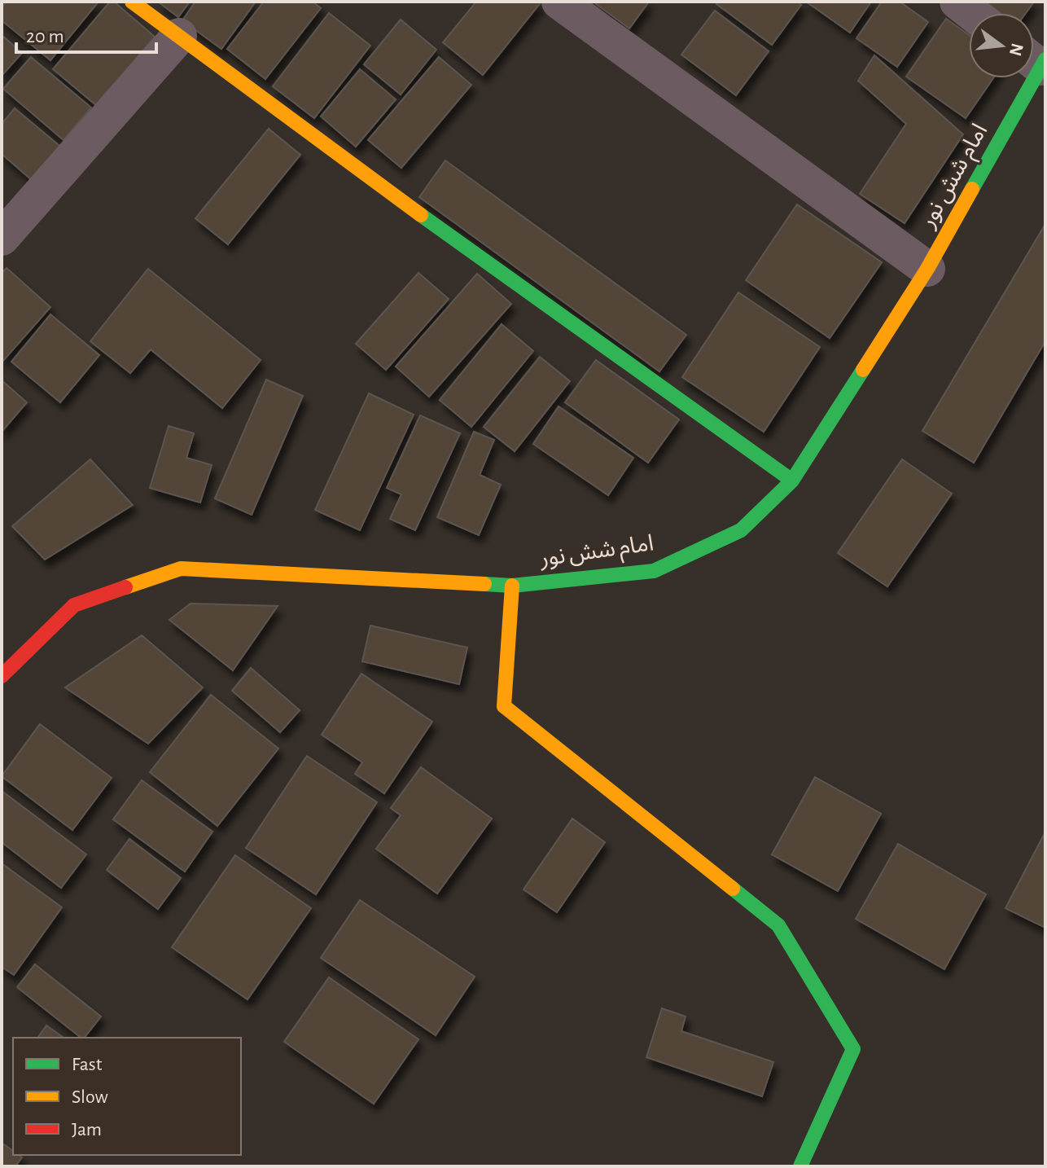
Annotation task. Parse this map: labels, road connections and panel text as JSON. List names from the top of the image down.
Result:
{
  "streets": {
    "street": ["امام شش نور"]
  },
  "legend": ["Fast", "Slow", "Jam"],
  "scale_bar": "20 m",
  "north": "right"
}
